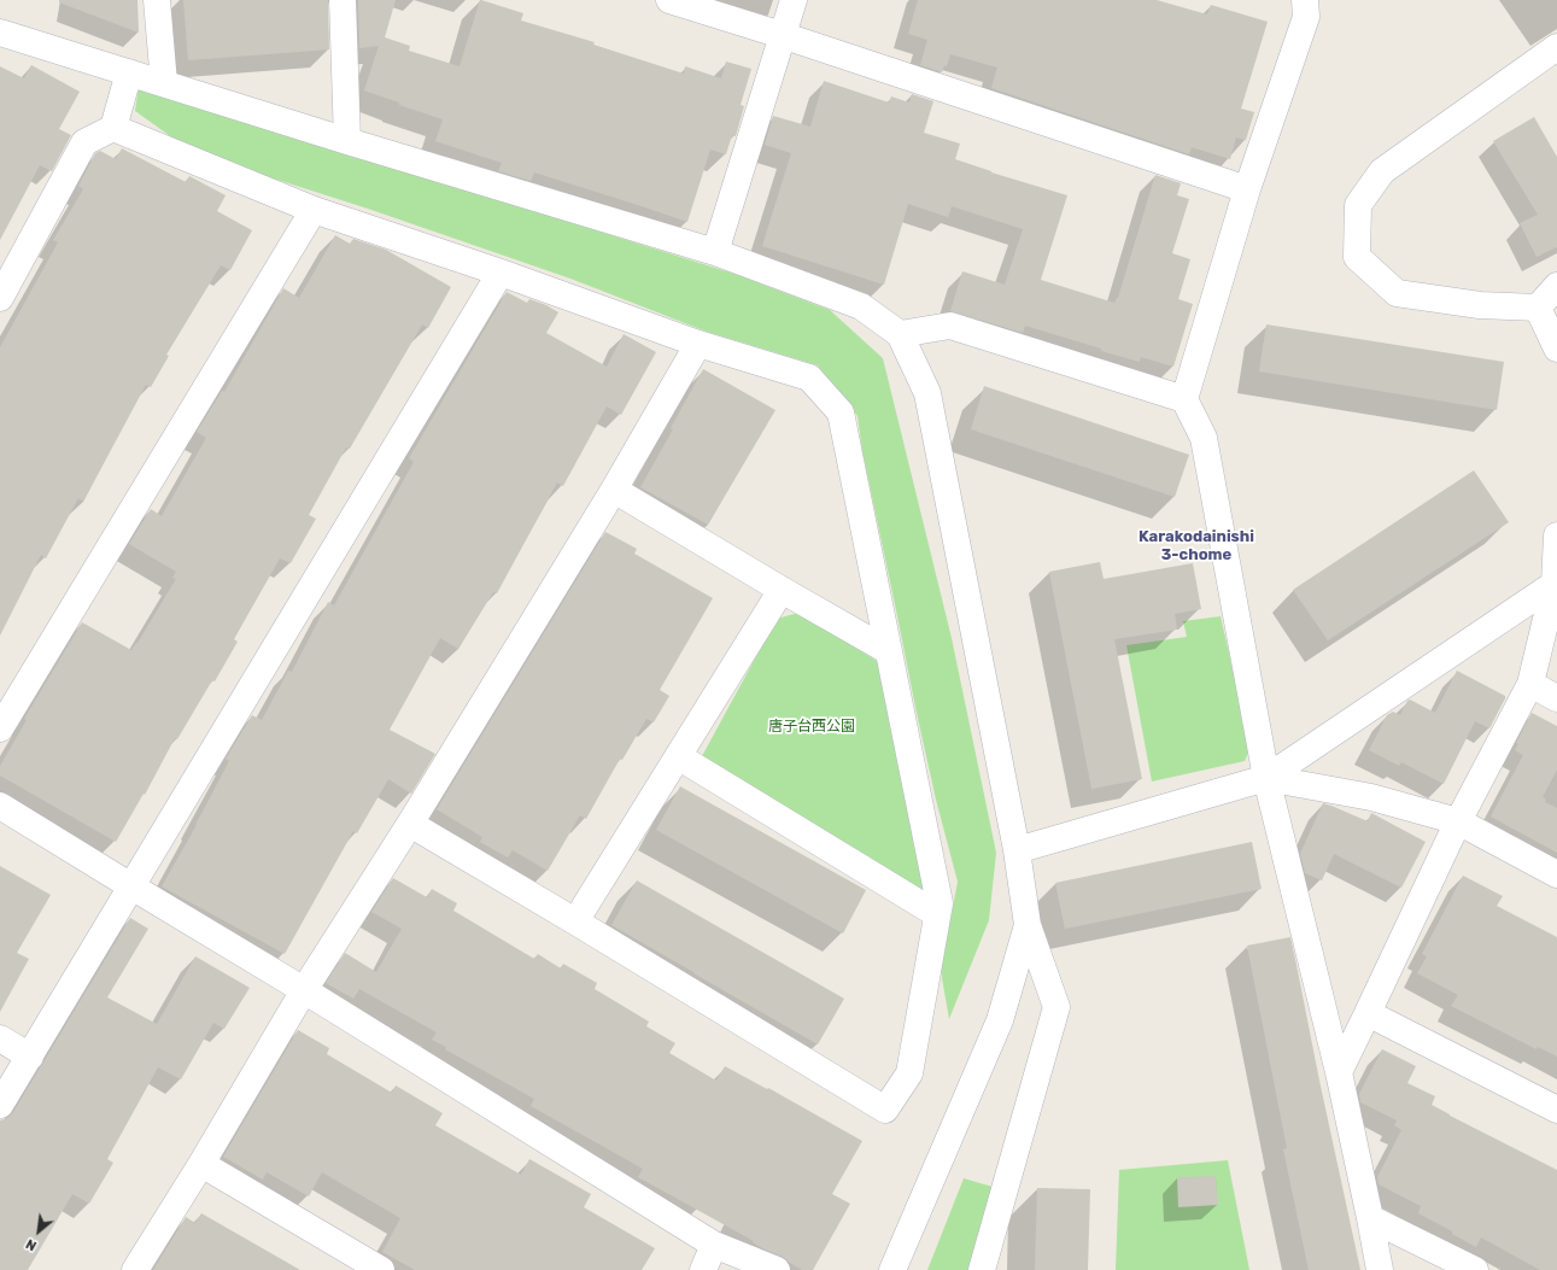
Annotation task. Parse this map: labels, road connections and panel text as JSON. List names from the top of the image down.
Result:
{
  "districts": ["Karakodainishi 3-chome"],
  "parks": ["唐子台西公園"],
  "north": "bottom left"
}
